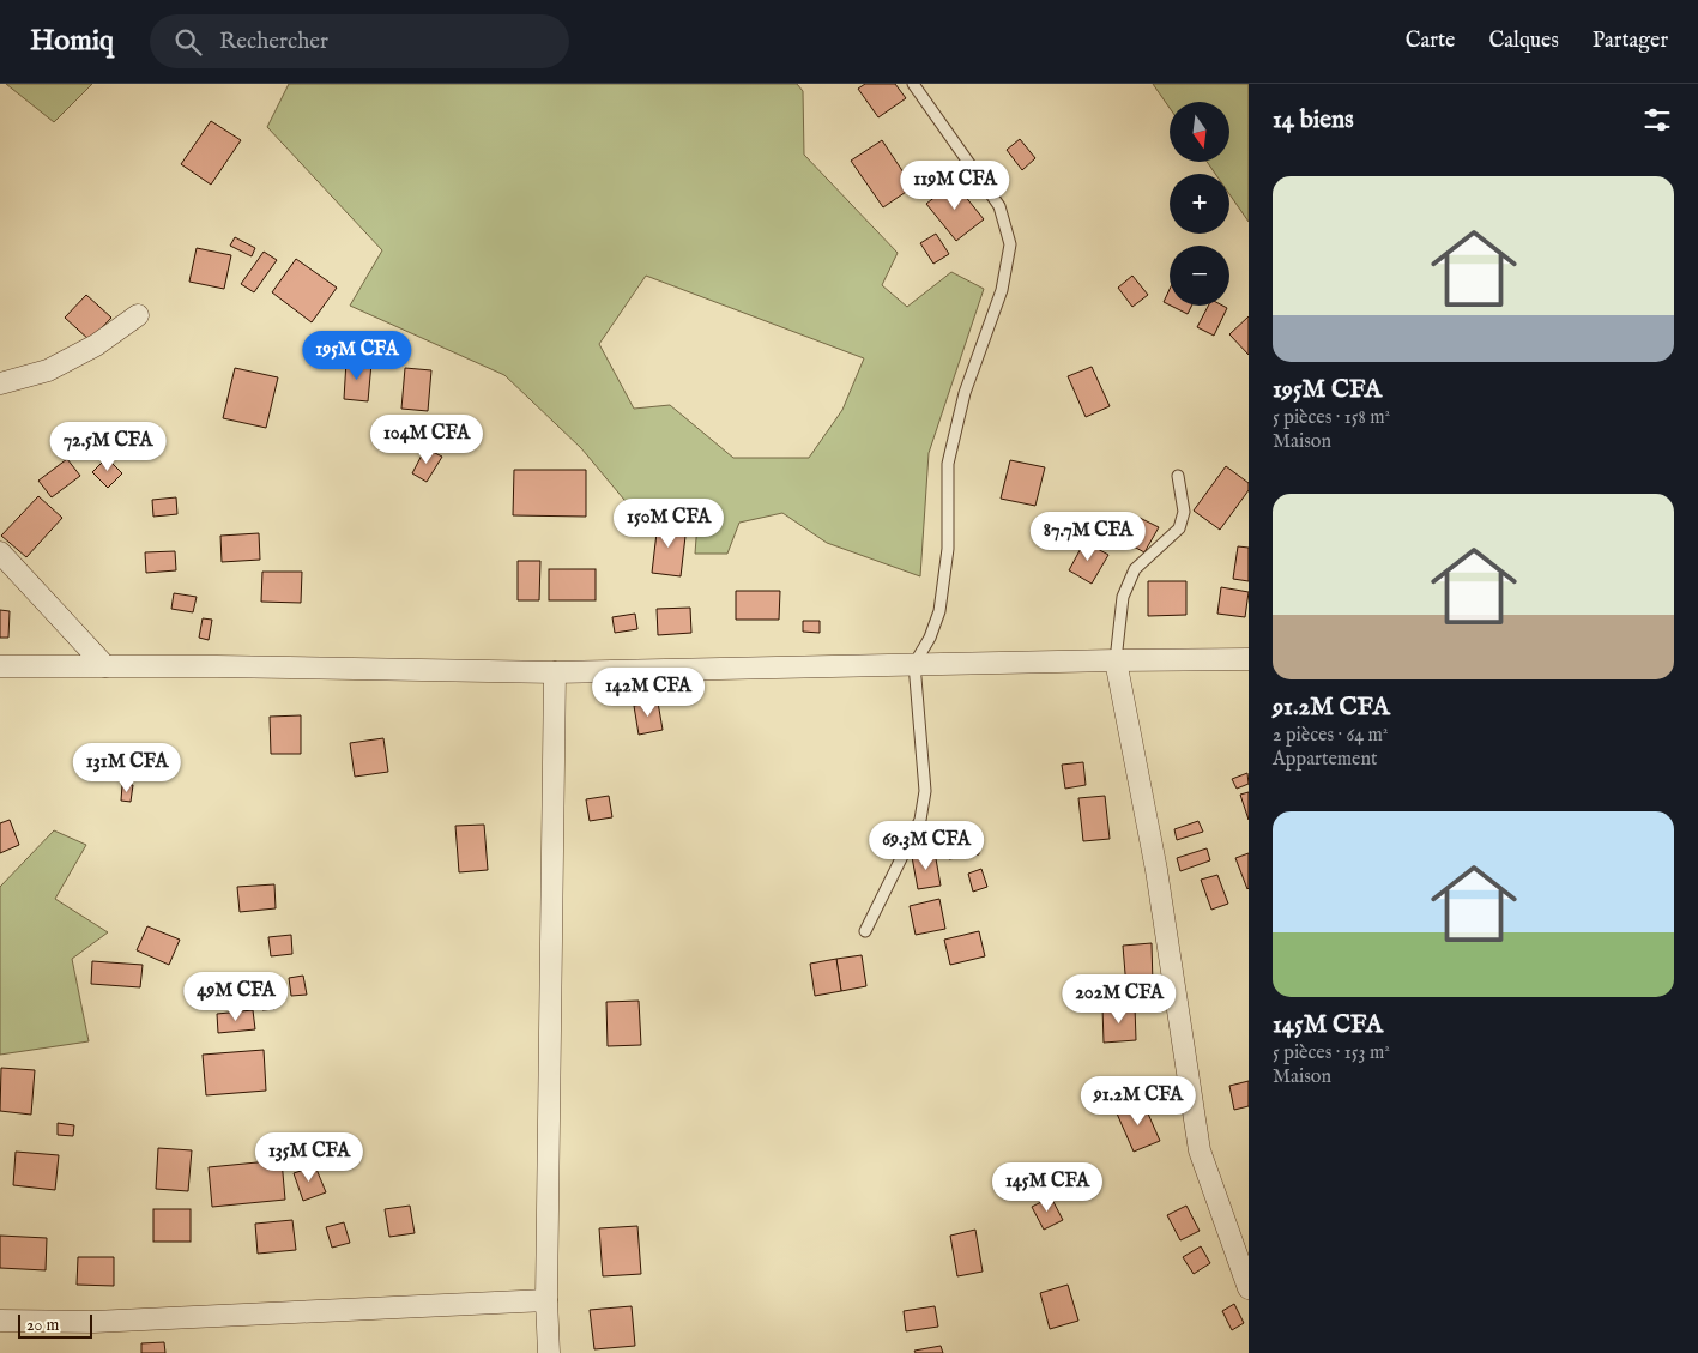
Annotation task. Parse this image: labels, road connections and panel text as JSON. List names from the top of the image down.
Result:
{
  "scale_bar": "20 m",
  "north": "bottom",
  "page": {
    "header": "Homiq",
    "search": "Rechercher",
    "nav": ["Carte", "Calques", "Partager"],
    "heading": "14 biens",
    "map_buttons": ["+", "−"],
    "list": [
      {
        "name": "195M CFA",
        "note": "5 pièces · 158 m² · Maison"
      },
      {
        "name": "91.2M CFA",
        "note": "2 pièces · 64 m² · Appartement"
      },
      {
        "name": "145M CFA",
        "note": "5 pièces · 153 m² · Maison"
      }
    ],
    "price": [
      "119M CFA",
      "195M CFA",
      "104M CFA",
      "72.5M CFA",
      "150M CFA",
      "87.7M CFA",
      "142M CFA",
      "131M CFA",
      "69.3M CFA",
      "49M CFA",
      "202M CFA",
      "91.2M CFA",
      "135M CFA",
      "145M CFA"
    ],
    "scale": "20 m"
  }
}
